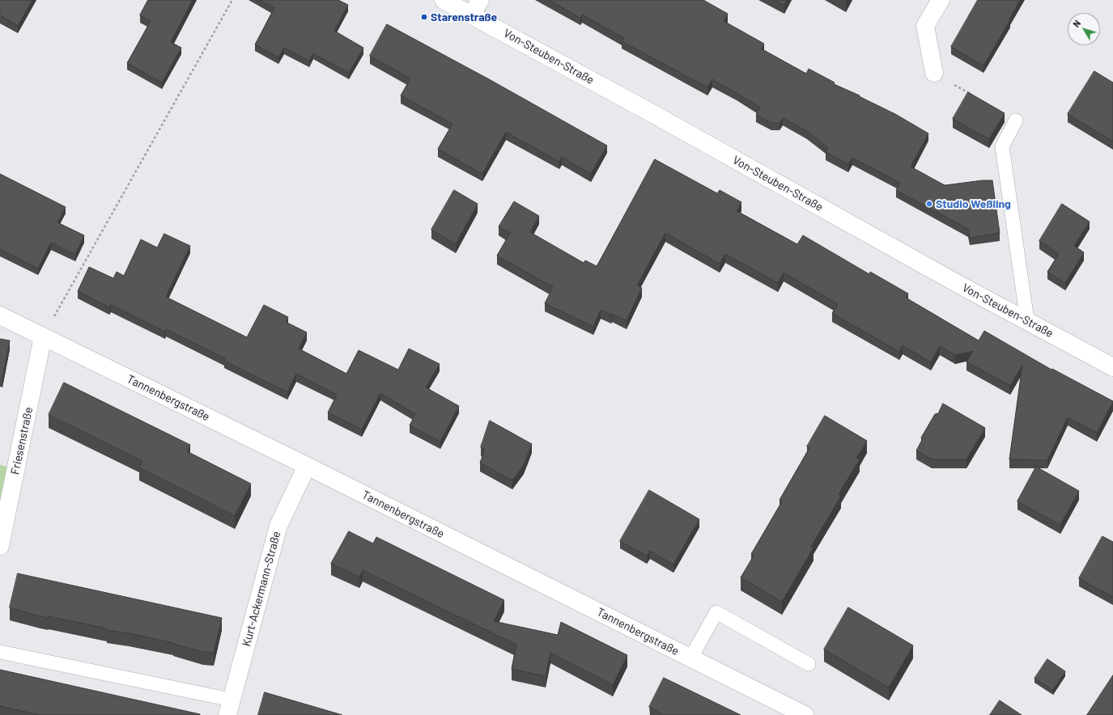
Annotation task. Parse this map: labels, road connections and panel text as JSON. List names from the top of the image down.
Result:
{
  "streets": {
    "street": [
      "Von-Steuben-Straße",
      "Tannenbergstraße",
      "Friesenstraße",
      "Kurt-Ackermann-Straße"
    ]
  },
  "crossings": [
    ["Tannenbergstraße", "Friesenstraße"],
    ["Tannenbergstraße", "Kurt-Ackermann-Straße"]
  ],
  "places": ["Starenstraße", "Studio Weßling"],
  "north": "top left"
}
